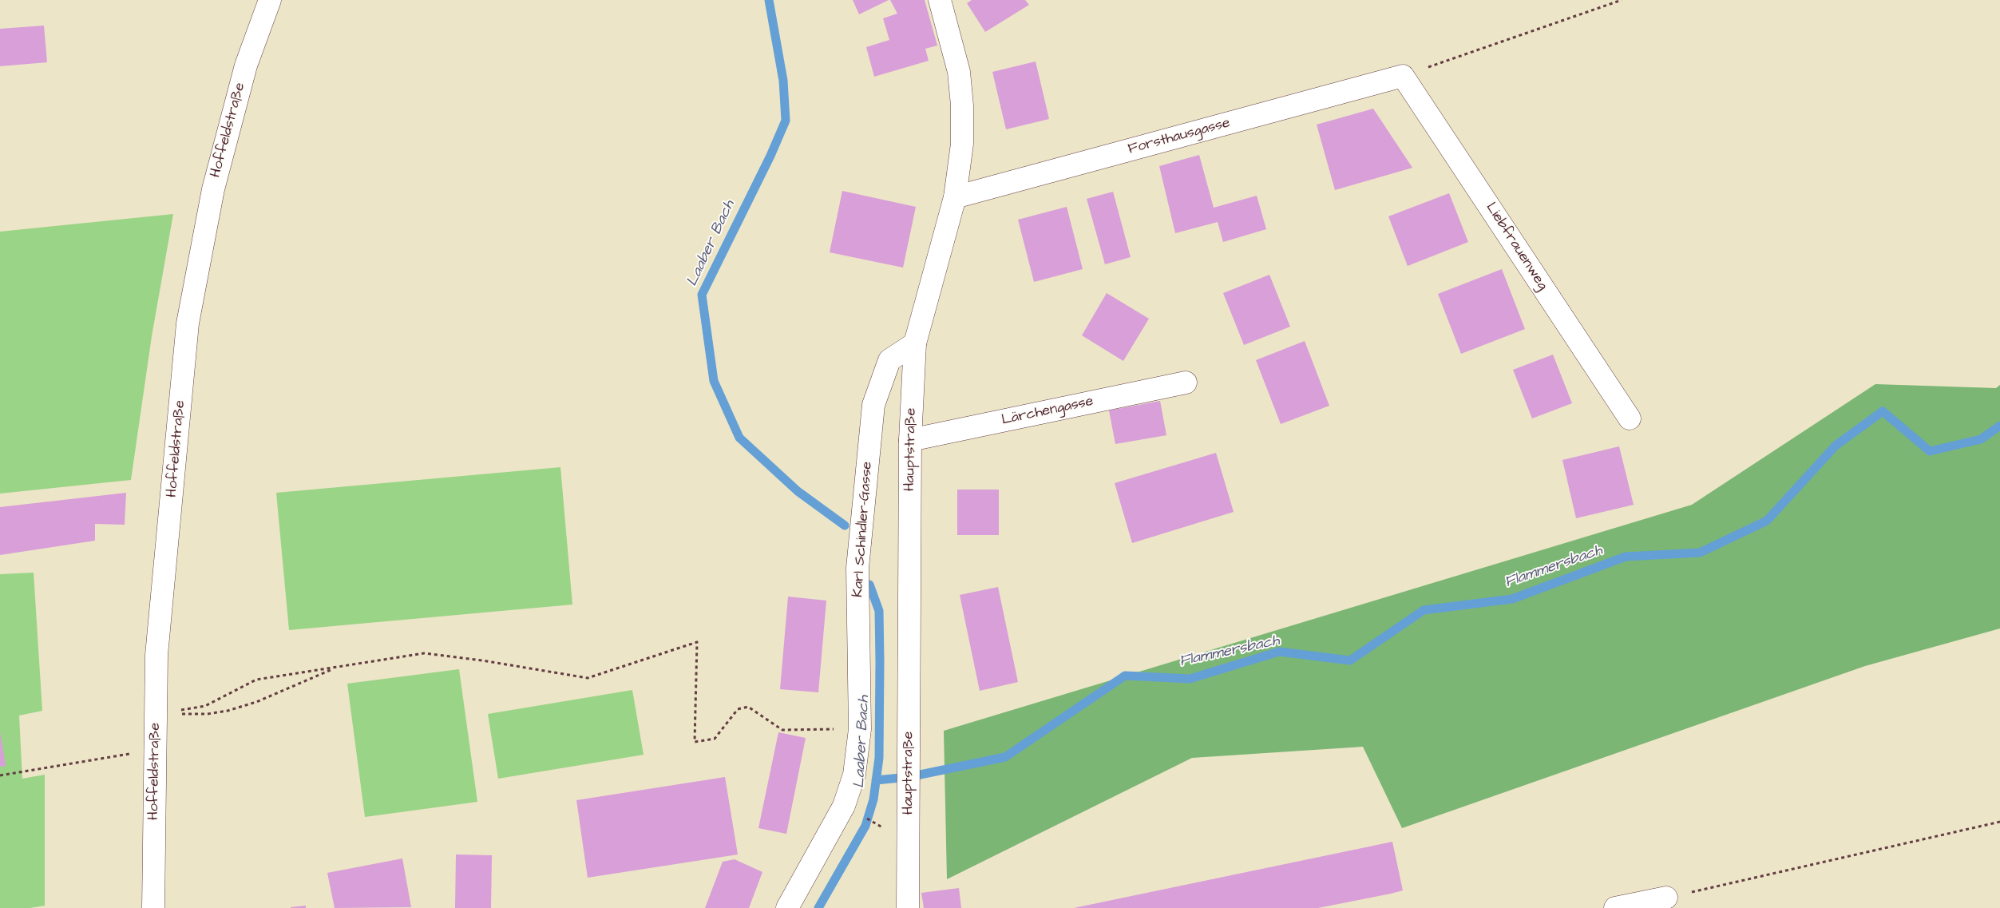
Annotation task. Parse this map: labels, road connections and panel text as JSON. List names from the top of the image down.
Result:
{
  "streets": {
    "street": [
      "Hoffeldstraße",
      "Forsthausgasse",
      "Liebfrauenweg",
      "Lärchengasse",
      "Hauptstraße",
      "Karl Schindler-Gasse"
    ]
  },
  "crossings": [
    ["Forsthausgasse", "Liebfrauenweg"],
    ["Forsthausgasse", "Hauptstraße"],
    ["Lärchengasse", "Hauptstraße"],
    ["Hauptstraße", "Karl Schindler-Gasse"]
  ],
  "water": ["Laaber Bach", "Flammersbach"]
}
